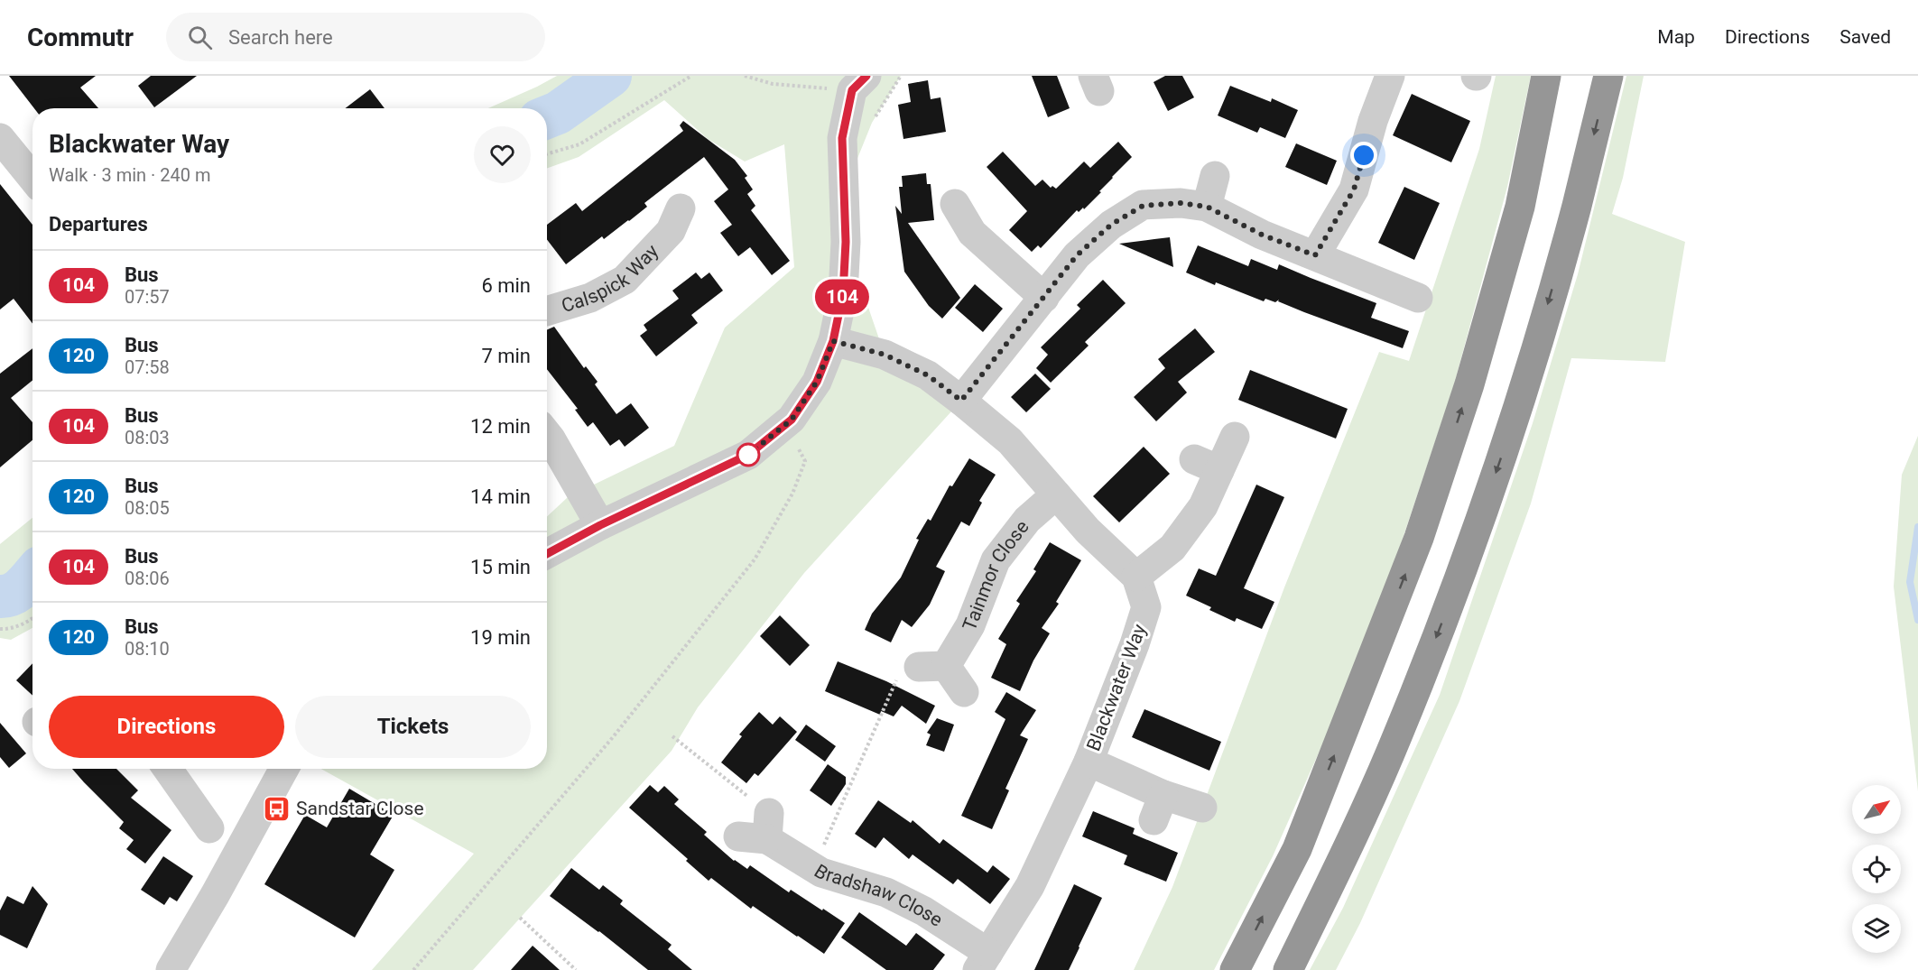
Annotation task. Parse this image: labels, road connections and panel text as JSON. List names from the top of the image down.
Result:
{
  "streets": {
    "street": [
      "Calspick Way",
      "Tainmor Close",
      "Blackwater Way",
      "Bradshaw Close"
    ]
  },
  "crossings": [
    ["Tainmor Close", "Blackwater Way"],
    ["Blackwater Way", "Bradshaw Close"]
  ],
  "places": {
    "bus stop": ["Sandstar Close"]
  },
  "lines": ["bus line 104"],
  "north": "top right",
  "page": {
    "header": "Commutr",
    "search": "Search here",
    "nav": ["Map", "Directions", "Saved"],
    "on_map": "104",
    "heading": [
      ["Blackwater Way", "Walk · 3 min · 240 m"],
      "Departures"
    ],
    "list": [
      {
        "mark": "104",
        "name": "Bus",
        "note": "07:57",
        "value": "6 min"
      },
      {
        "mark": "120",
        "name": "Bus",
        "note": "07:58",
        "value": "7 min"
      },
      {
        "mark": "104",
        "name": "Bus",
        "note": "08:03",
        "value": "12 min"
      },
      {
        "mark": "120",
        "name": "Bus",
        "note": "08:05",
        "value": "14 min"
      },
      {
        "mark": "104",
        "name": "Bus",
        "note": "08:06",
        "value": "15 min"
      },
      {
        "mark": "120",
        "name": "Bus",
        "note": "08:10",
        "value": "19 min"
      }
    ],
    "buttons": ["Directions", "Tickets"]
  }
}
